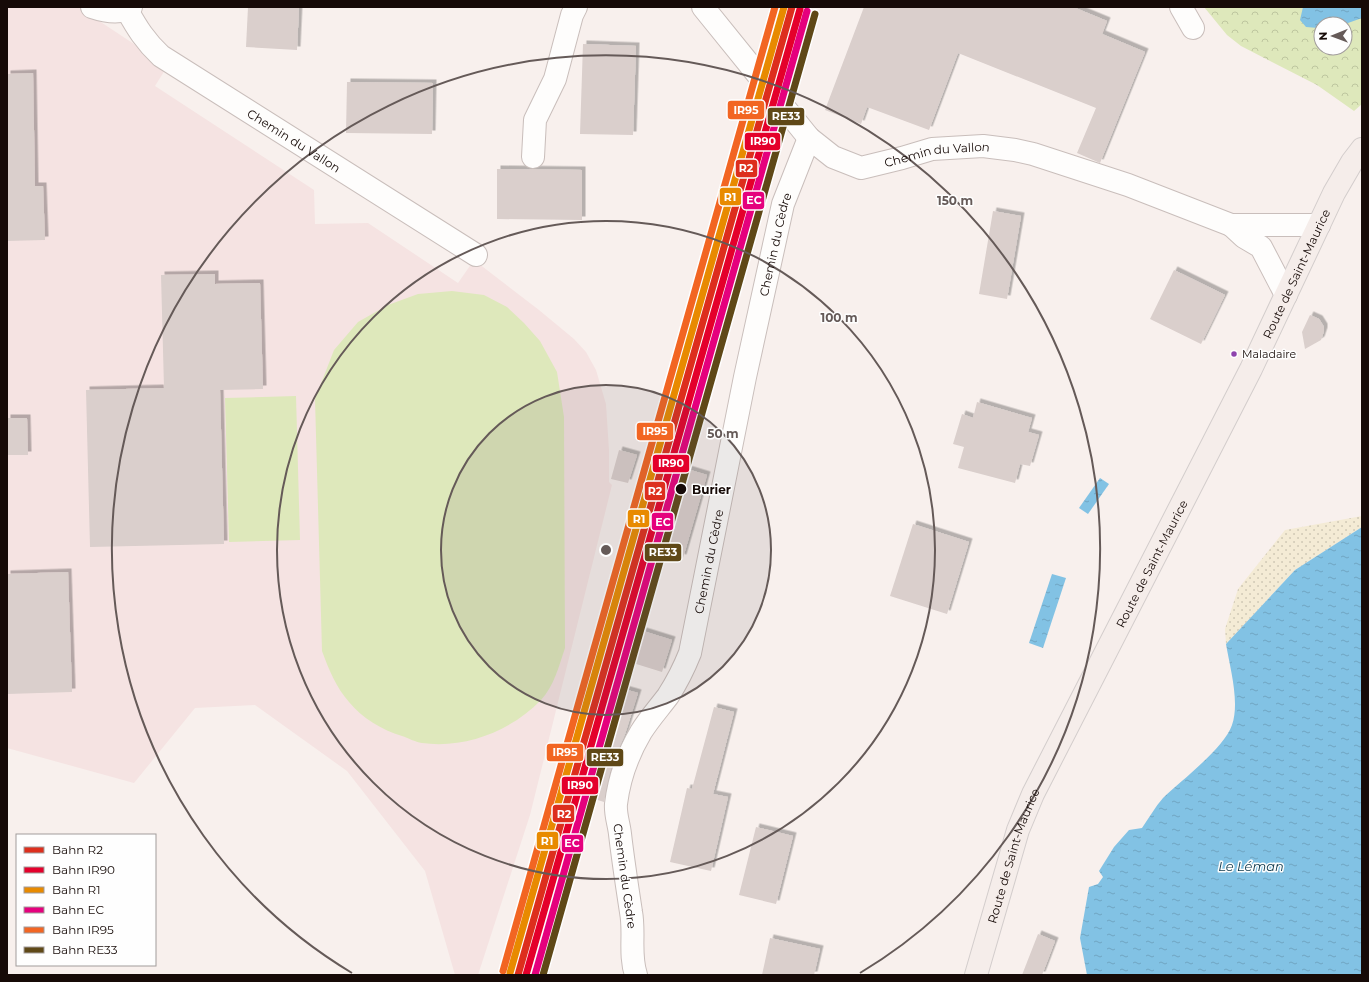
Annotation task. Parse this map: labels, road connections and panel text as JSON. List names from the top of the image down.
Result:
{
  "streets": {
    "main road": ["Route de Saint-Maurice"],
    "street": ["Chemin du Vallon", "Chemin du Cèdre"]
  },
  "crossings": [
    ["Chemin du Vallon", "Chemin du Cèdre"],
    ["Chemin du Vallon", "Route de Saint-Maurice"]
  ],
  "water": ["Le Léman"],
  "places": ["Maladaire", "Burier"],
  "lines": [
    "rail line R2",
    "rail line R1",
    "rail line IR95",
    "rail line IR90",
    "rail line EC",
    "rail line RE33"
  ],
  "legend": [
    "Bahn R2",
    "Bahn IR90",
    "Bahn R1",
    "Bahn EC",
    "Bahn IR95",
    "Bahn RE33"
  ],
  "north": "left",
  "rings": ["150 m", "100 m", "50 m"]
}
